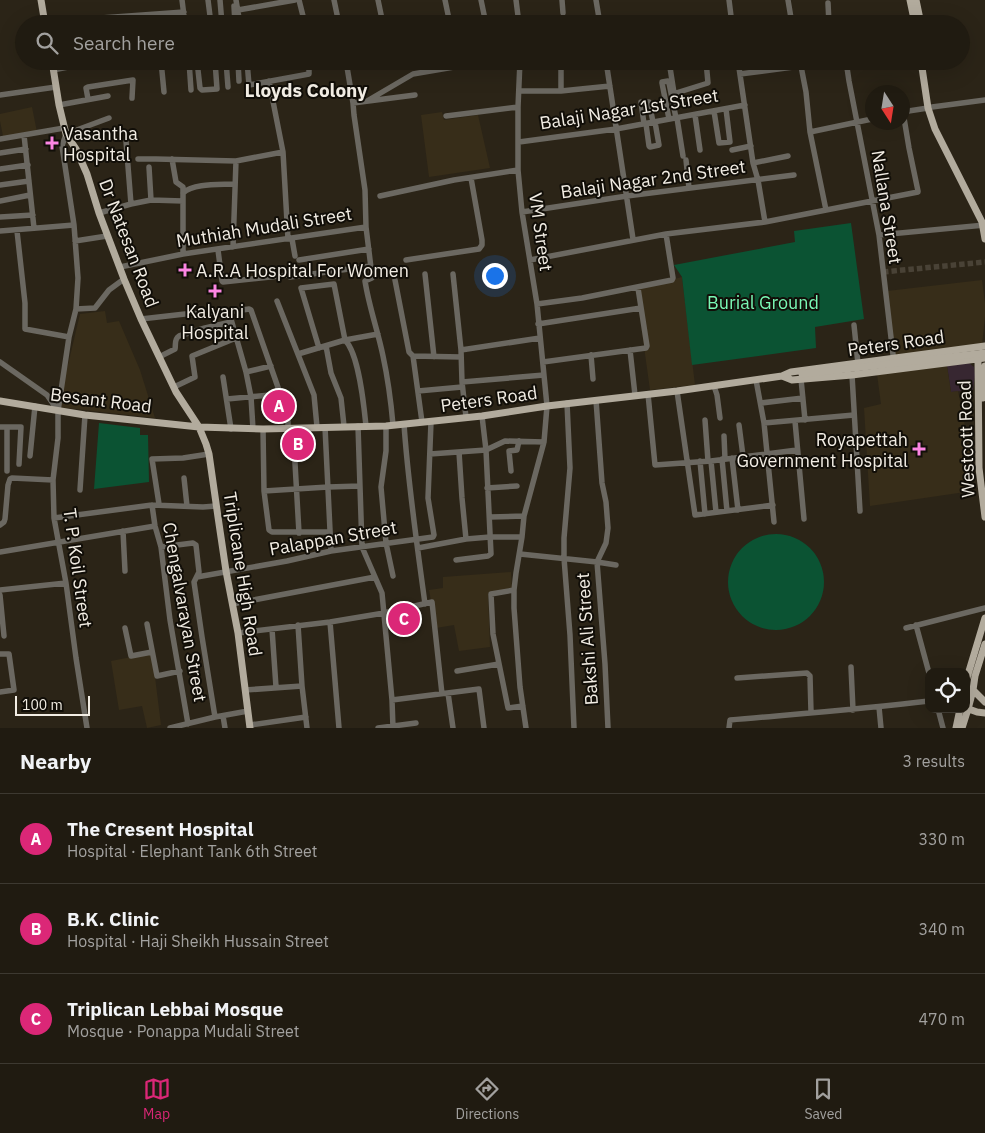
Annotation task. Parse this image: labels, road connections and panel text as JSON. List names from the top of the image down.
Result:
{
  "streets": {
    "main road": [
      "Dr Natesan Road",
      "Peters Road",
      "Besant Road",
      "Westcott Road",
      "Triplicane High Road"
    ],
    "street": [
      "Balaji Nagar 1st Street",
      "Balaji Nagar 2nd Street",
      "Nallana Street",
      "Muthiah Mudali Street",
      "VM Street",
      "Palappan Street",
      "T. P. Koil Street",
      "Chengalvarayan Street",
      "Bakshi Ali Street"
    ]
  },
  "crossings": [
    ["Balaji Nagar 1st Street", "VM Street"],
    ["Balaji Nagar 2nd Street", "VM Street"],
    ["Nallana Street", "Peters Road"],
    ["Muthiah Mudali Street", "Dr Natesan Road"],
    ["VM Street", "Peters Road"],
    ["Dr Natesan Road", "Peters Road"],
    ["Dr Natesan Road", "Besant Road"],
    ["Dr Natesan Road", "T. P. Koil Street"],
    ["Dr Natesan Road", "Triplicane High Road"],
    ["Peters Road", "Besant Road"],
    ["Peters Road", "Westcott Road"],
    ["Peters Road", "Triplicane High Road"],
    ["Peters Road", "Bakshi Ali Street"],
    ["Besant Road", "T. P. Koil Street"],
    ["Besant Road", "Triplicane High Road"],
    ["Palappan Street", "Triplicane High Road"]
  ],
  "districts": ["Lloyds Colony"],
  "parks": ["Burial Ground"],
  "places": {
    "health": [
      "Vasantha Hospital",
      "A.R.A Hospital For Women",
      "Kalyani Hospital",
      "Royapettah Government Hospital"
    ]
  },
  "scale_bar": "100 m",
  "north": "bottom",
  "page": {
    "search": "Search here",
    "pins": ["A", "B", "C"],
    "scale": "100 m",
    "heading": ["Nearby", "3 results"],
    "list": [
      {
        "mark": "A",
        "name": "The Cresent Hospital",
        "note": "Hospital · Elephant Tank 6th Street",
        "value": "330 m"
      },
      {
        "mark": "B",
        "name": "B.K. Clinic",
        "note": "Hospital · Haji Sheikh Hussain Street",
        "value": "340 m"
      },
      {
        "mark": "C",
        "name": "Triplican Lebbai Mosque",
        "note": "Mosque · Ponappa Mudali Street",
        "value": "470 m"
      }
    ],
    "nav": ["Map", "Directions", "Saved"]
  }
}
